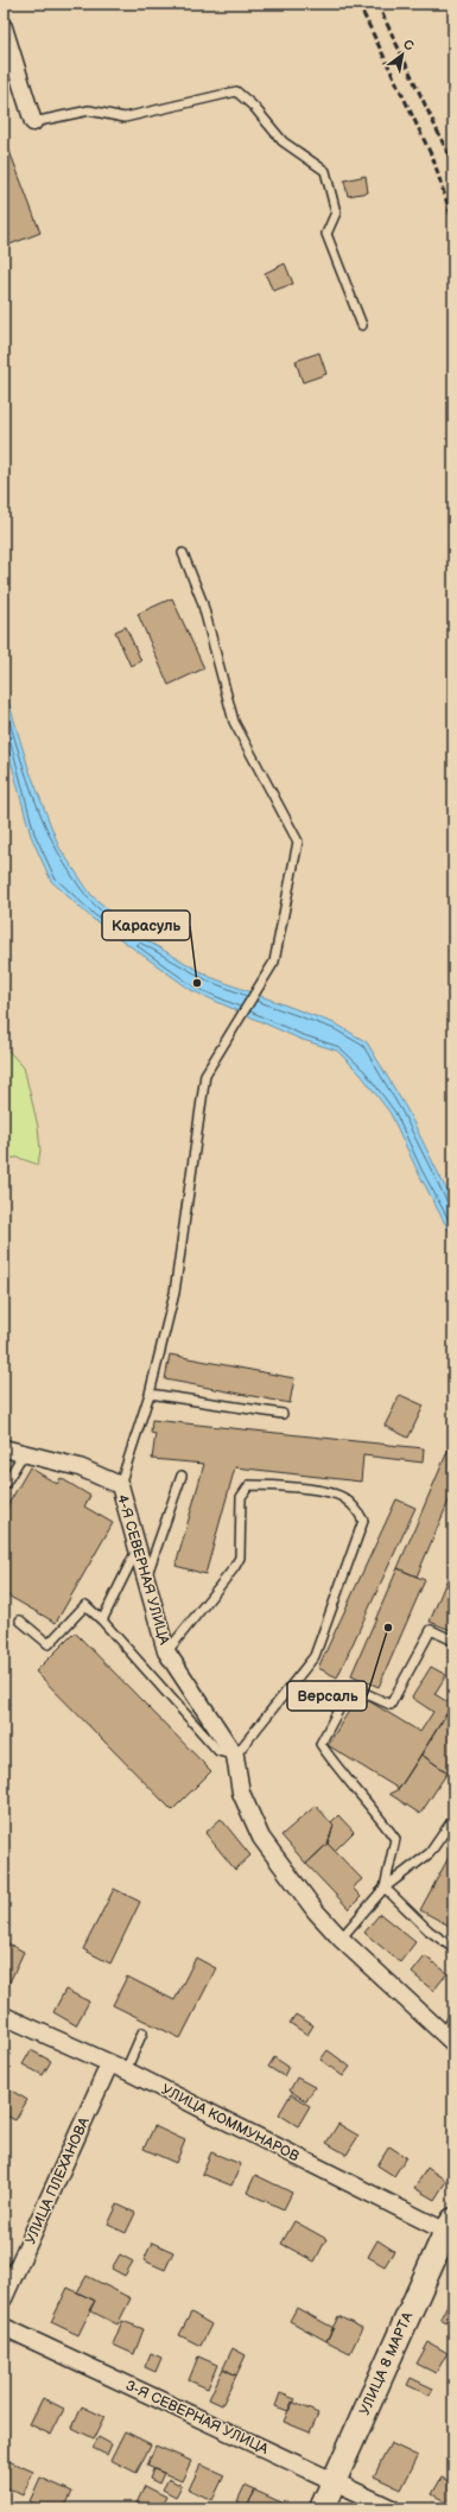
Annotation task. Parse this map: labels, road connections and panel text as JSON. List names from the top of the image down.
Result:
{
  "streets": {
    "street": [
      "4-Я СЕВЕРНАЯ УЛИЦА",
      "УЛИЦА КОММУНАРОВ",
      "УЛИЦА ПЛЕХАНОВА",
      "УЛИЦА 8 МАРТА",
      "3-Я СЕВЕРНАЯ УЛИЦА"
    ]
  },
  "crossings": [
    ["УЛИЦА КОММУНАРОВ", "УЛИЦА ПЛЕХАНОВА"],
    ["УЛИЦА КОММУНАРОВ", "УЛИЦА 8 МАРТА"],
    ["УЛИЦА 8 МАРТА", "3-Я СЕВЕРНАЯ УЛИЦА"]
  ],
  "places": ["Карасуль", "Версаль"],
  "north": "top right"
}
